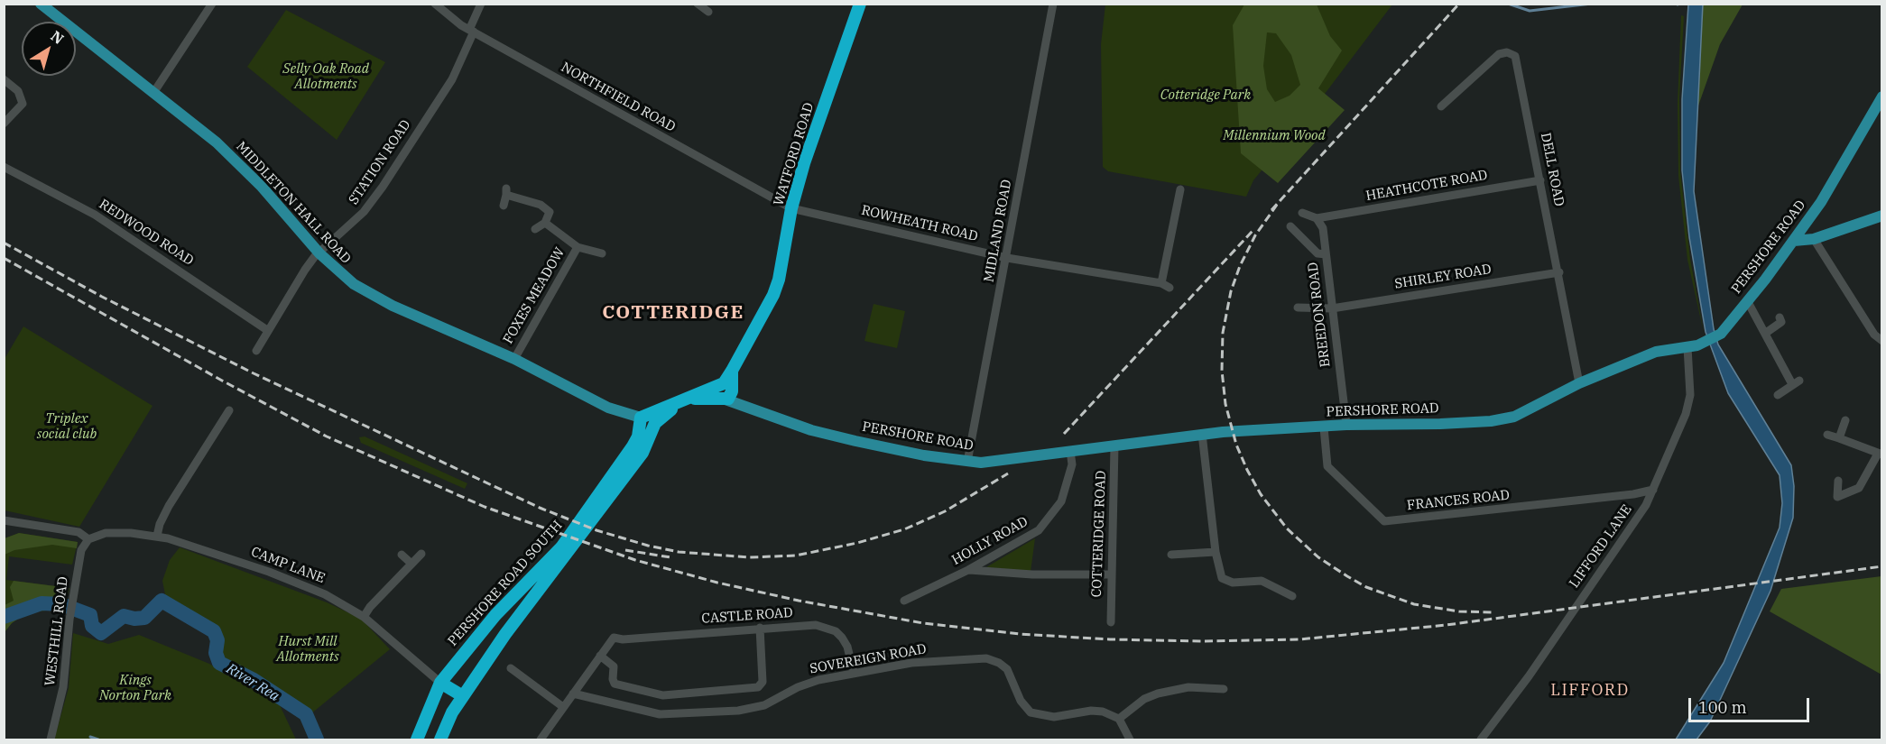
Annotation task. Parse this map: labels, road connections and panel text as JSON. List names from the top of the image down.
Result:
{
  "streets": {
    "highway": ["WATFORD ROAD", "PERSHORE ROAD SOUTH"],
    "main road": ["MIDDLETON HALL ROAD", "PERSHORE ROAD"],
    "street": [
      "NORTHFIELD ROAD",
      "STATION ROAD",
      "DELL ROAD",
      "HEATHCOTE ROAD",
      "ROWHEATH ROAD",
      "MIDLAND ROAD",
      "REDWOOD ROAD",
      "SHIRLEY ROAD",
      "FOXES MEADOW",
      "BREEDON ROAD",
      "FRANCES ROAD",
      "COTTERIDGE ROAD",
      "HOLLY ROAD",
      "LIFFORD LANE",
      "CAMP LANE",
      "CASTLE ROAD",
      "WESTHILL ROAD",
      "SOVEREIGN ROAD"
    ]
  },
  "crossings": [
    ["NORTHFIELD ROAD", "WATFORD ROAD"],
    ["NORTHFIELD ROAD", "STATION ROAD"],
    ["NORTHFIELD ROAD", "ROWHEATH ROAD"],
    ["WATFORD ROAD", "ROWHEATH ROAD"],
    ["WATFORD ROAD", "PERSHORE ROAD"],
    ["STATION ROAD", "MIDDLETON HALL ROAD"],
    ["STATION ROAD", "REDWOOD ROAD"],
    ["DELL ROAD", "HEATHCOTE ROAD"],
    ["DELL ROAD", "PERSHORE ROAD"],
    ["DELL ROAD", "SHIRLEY ROAD"],
    ["HEATHCOTE ROAD", "BREEDON ROAD"],
    ["MIDDLETON HALL ROAD", "FOXES MEADOW"],
    ["MIDDLETON HALL ROAD", "PERSHORE ROAD SOUTH"],
    ["ROWHEATH ROAD", "MIDLAND ROAD"],
    ["MIDLAND ROAD", "PERSHORE ROAD"],
    ["PERSHORE ROAD", "BREEDON ROAD"],
    ["PERSHORE ROAD", "FRANCES ROAD"],
    ["PERSHORE ROAD", "COTTERIDGE ROAD"],
    ["PERSHORE ROAD", "HOLLY ROAD"],
    ["PERSHORE ROAD", "LIFFORD LANE"],
    ["SHIRLEY ROAD", "BREEDON ROAD"],
    ["FRANCES ROAD", "LIFFORD LANE"],
    ["CAMP LANE", "PERSHORE ROAD SOUTH"],
    ["CAMP LANE", "WESTHILL ROAD"],
    ["CASTLE ROAD", "SOVEREIGN ROAD"]
  ],
  "districts": ["COTTERIDGE", "LIFFORD"],
  "water": ["River Rea"],
  "parks": [
    "Selly Oak Road Allotments",
    "Cotteridge Park",
    "Millennium Wood",
    "Triplex social club",
    "Hurst Mill Allotments",
    "Kings Norton Park"
  ],
  "scale_bar": "100 m",
  "north": "top right"
}
